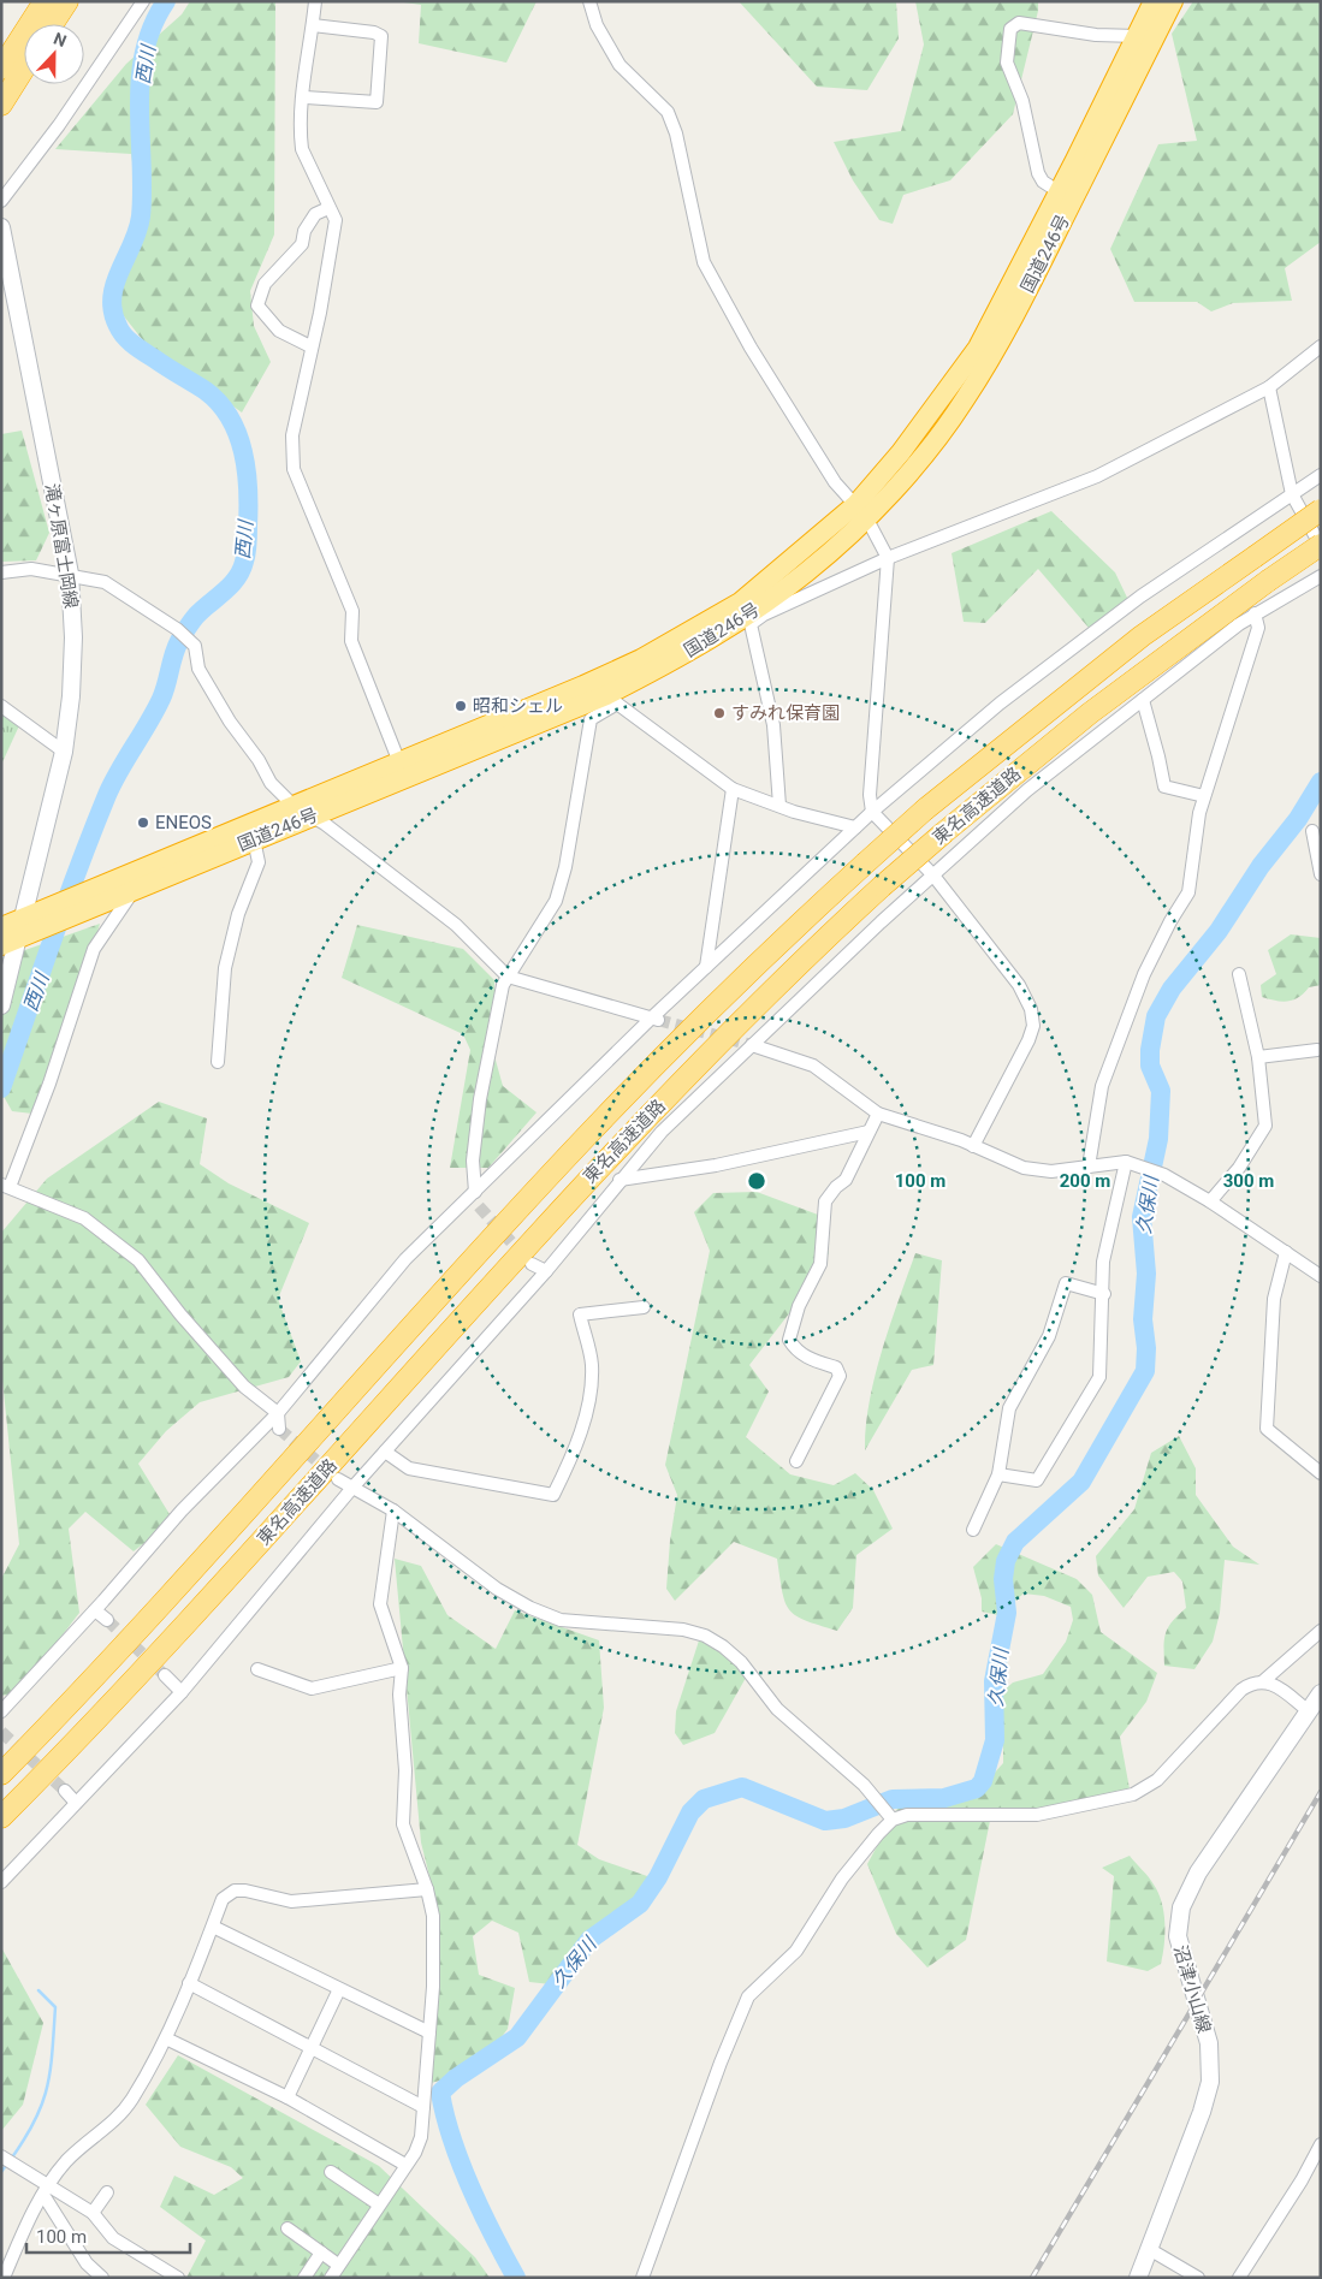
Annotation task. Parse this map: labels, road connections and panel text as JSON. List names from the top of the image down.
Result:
{
  "streets": {
    "highway": ["国道246号", "東名高速道路"],
    "main road": ["滝ヶ原富士岡線", "沼津小山線"]
  },
  "crossings": [
    ["国道246号", "滝ヶ原富士岡線"]
  ],
  "water": ["西川", "久保川"],
  "places": ["昭和シェル", "すみれ保育園", "ENEOS"],
  "scale_bar": "100 m",
  "north": "top",
  "rings": ["100 m", "200 m", "300 m"]
}
